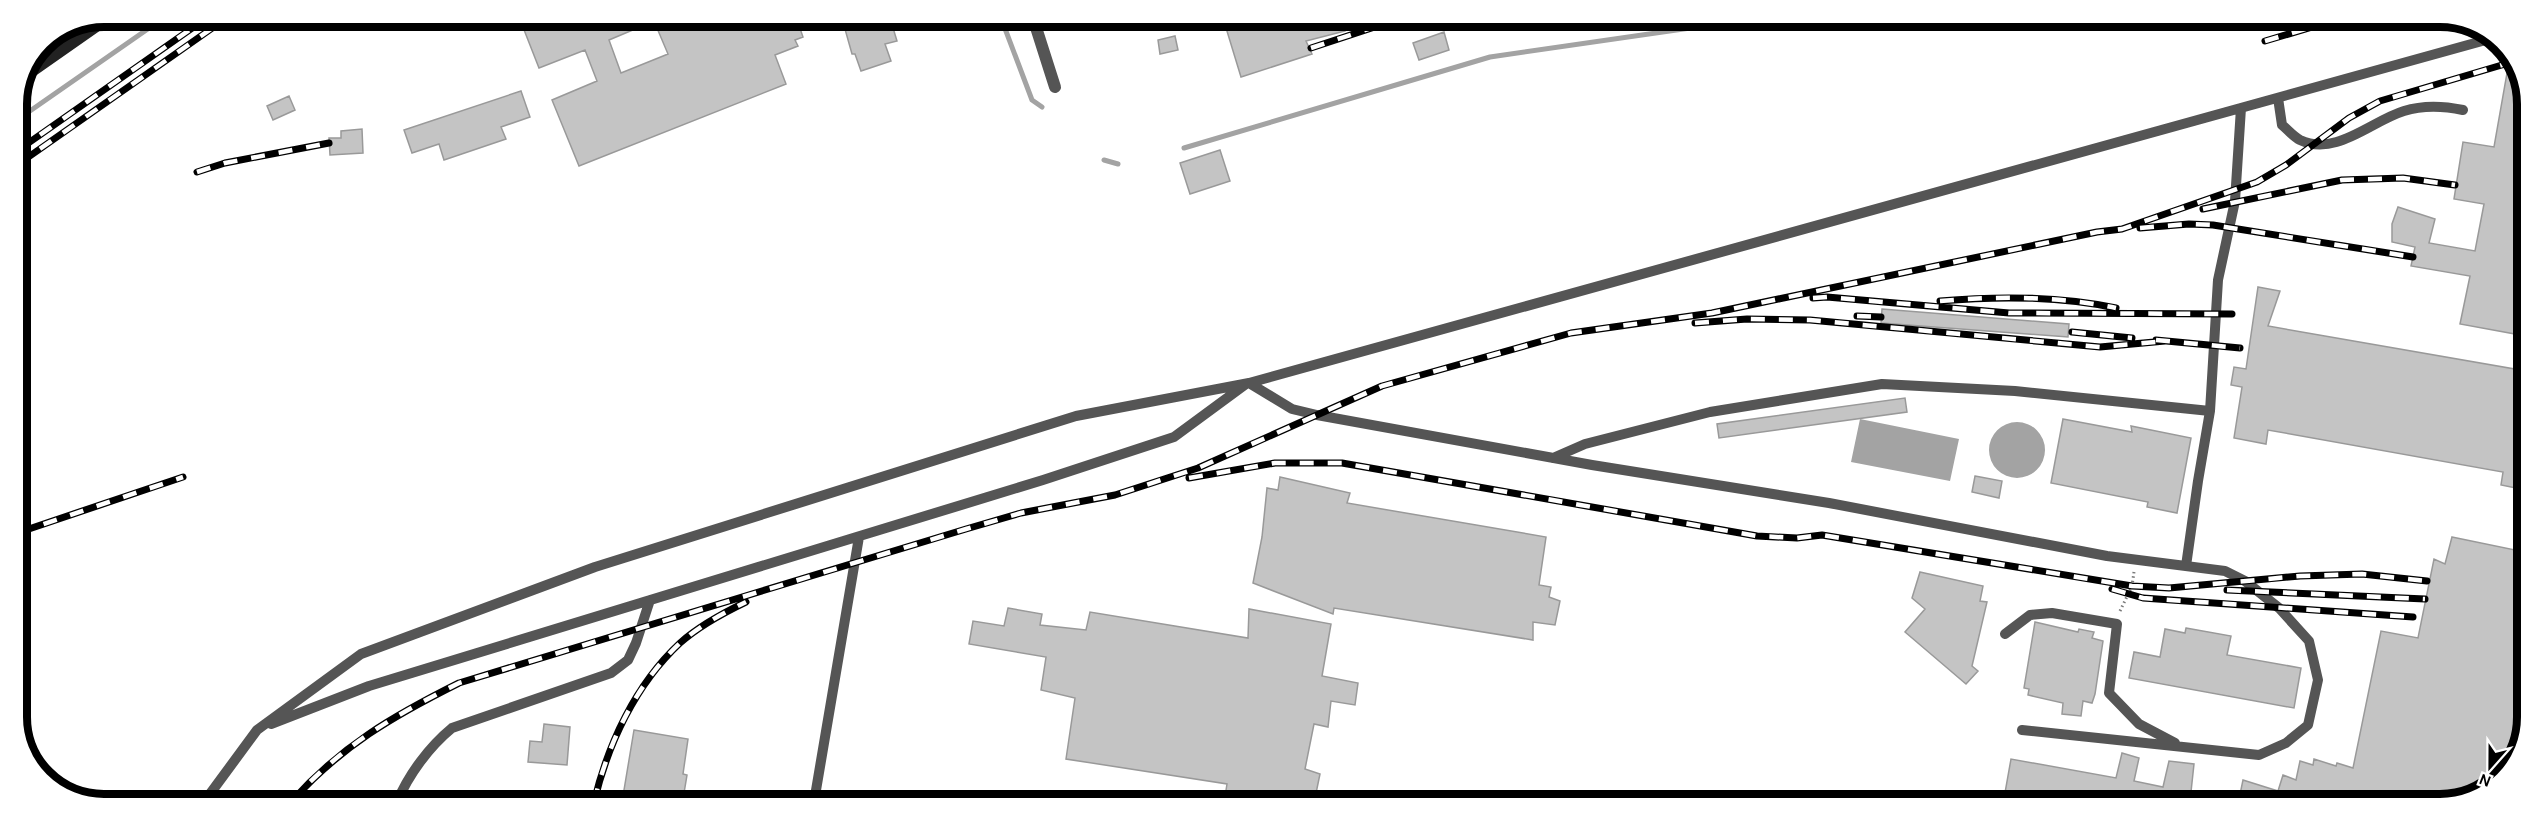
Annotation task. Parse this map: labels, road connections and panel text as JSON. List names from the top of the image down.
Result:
{
  "north": "bottom"
}
